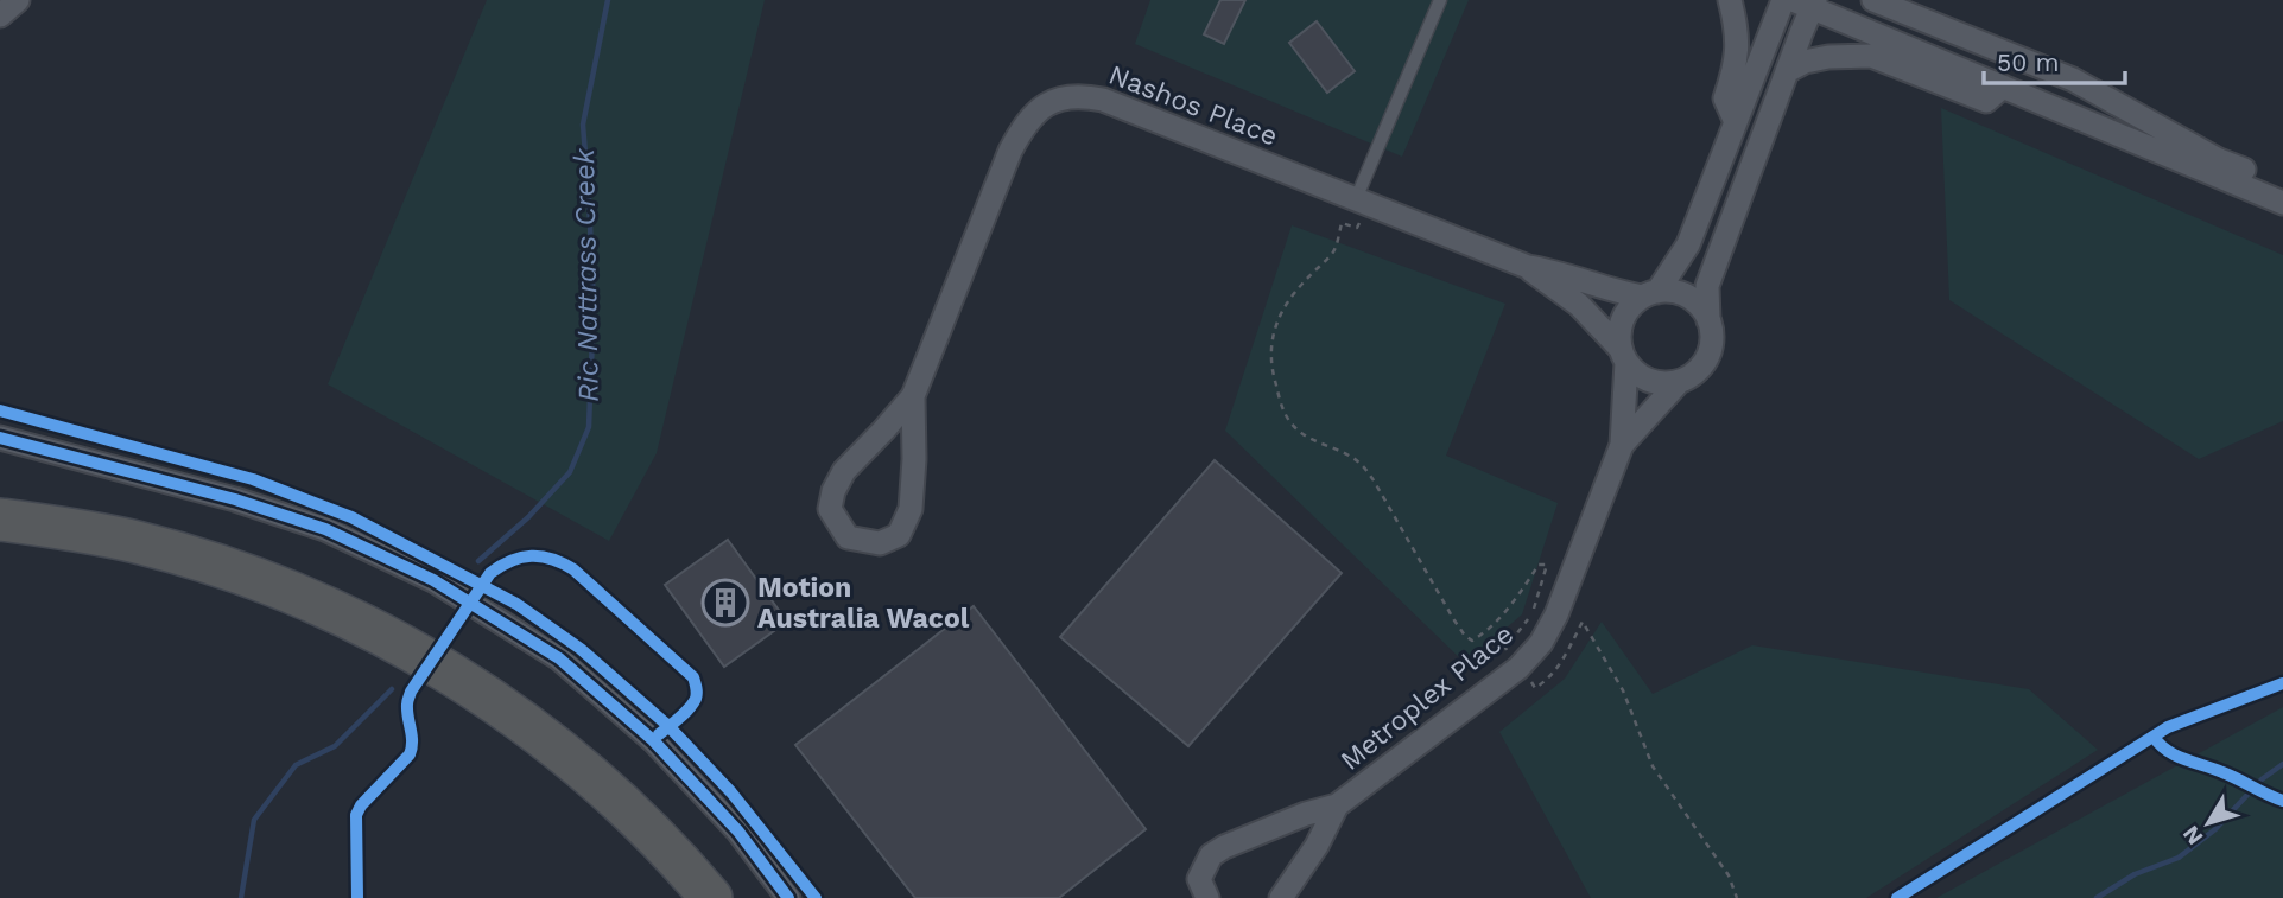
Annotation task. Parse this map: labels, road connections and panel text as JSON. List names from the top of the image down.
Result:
{
  "streets": {
    "street": ["Nashos Place", "Metroplex Place"]
  },
  "crossings": [
    ["Nashos Place", "Metroplex Place"]
  ],
  "water": ["Ric Nattrass Creek"],
  "places": {
    "building": ["Motion Australia Wacol"]
  },
  "scale_bar": "50 m",
  "north": "bottom left"
}
